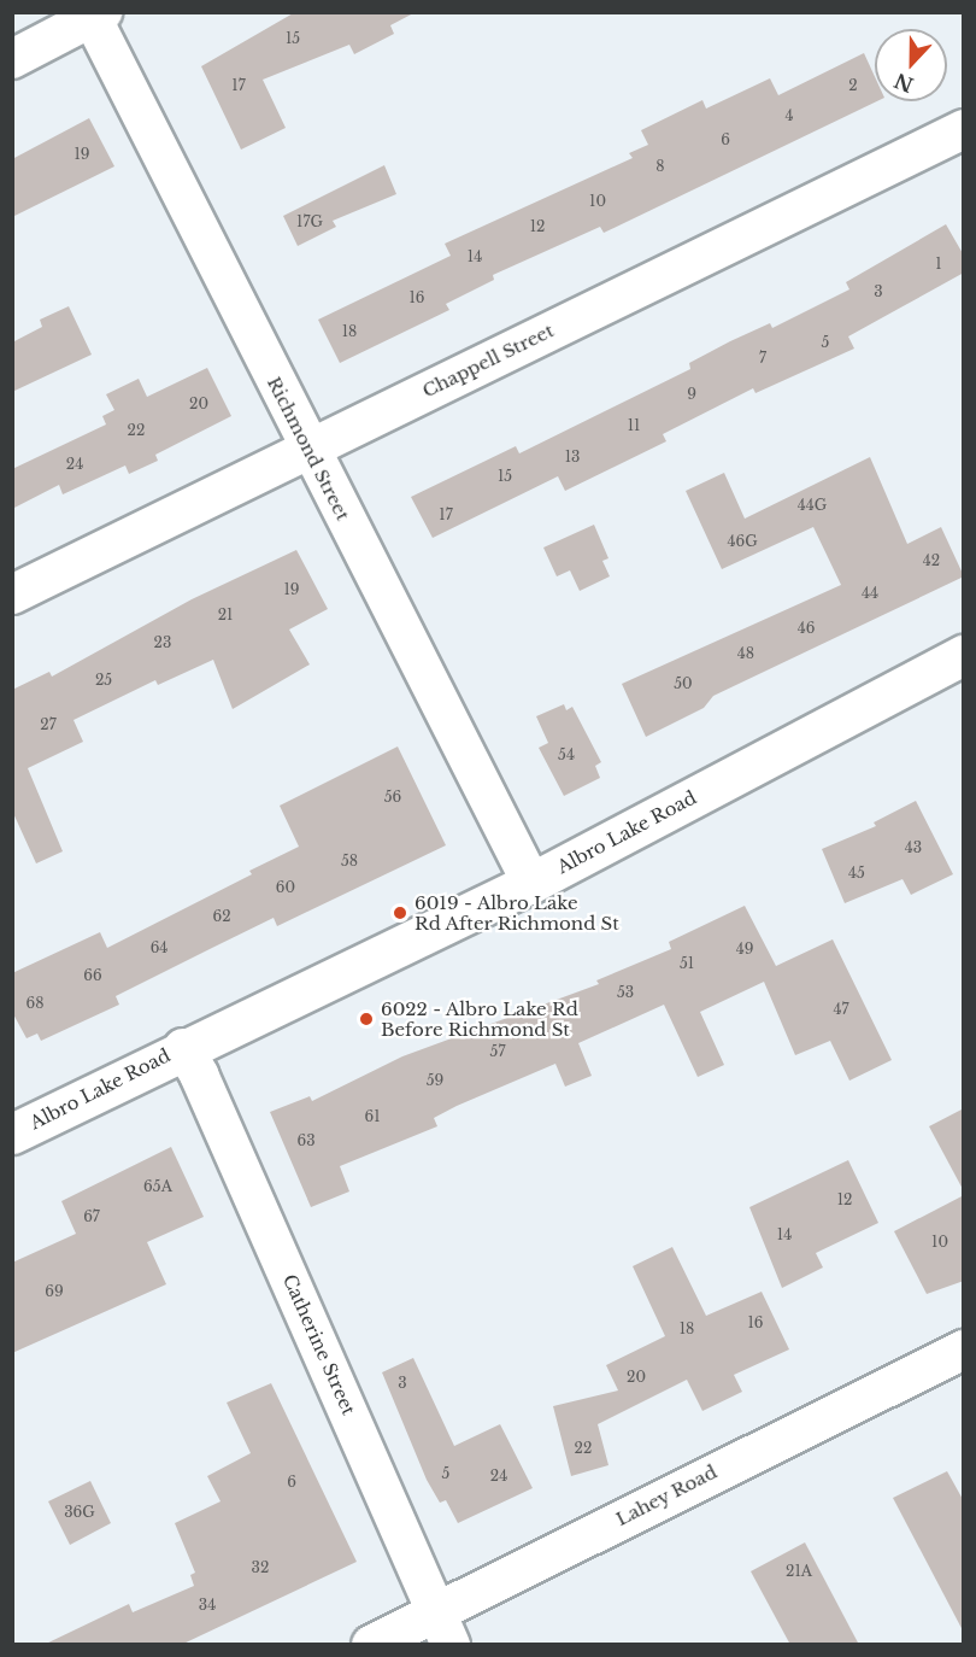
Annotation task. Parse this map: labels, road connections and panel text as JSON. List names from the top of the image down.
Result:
{
  "streets": {
    "main road": ["Albro Lake Road"],
    "street": [
      "Chappell Street",
      "Richmond Street",
      "Catherine Street",
      "Lahey Road"
    ]
  },
  "crossings": [
    ["Chappell Street", "Richmond Street"],
    ["Richmond Street", "Albro Lake Road"],
    ["Albro Lake Road", "Catherine Street"],
    ["Catherine Street", "Lahey Road"]
  ],
  "places": ["6019 - Albro Lake Rd After Richmond St", "6022 - Albro Lake Rd Before Richmond St"],
  "house_numbers": [
    "15",
    "17",
    "2",
    "4",
    "6",
    "19",
    "8",
    "10",
    "17G",
    "12",
    "14",
    "1",
    "3",
    "16",
    "18",
    "5",
    "7",
    "9",
    "20",
    "11",
    "22",
    "13",
    "24",
    "15",
    "44G",
    "17",
    "46G",
    "42",
    "19",
    "44",
    "21",
    "46",
    "23",
    "48",
    "25",
    "50",
    "27",
    "54",
    "56",
    "43",
    "58",
    "45",
    "60",
    "62",
    "64",
    "49",
    "51",
    "66",
    "53",
    "68",
    "47",
    "57",
    "59",
    "61",
    "63",
    "65A",
    "12",
    "67",
    "14",
    "10",
    "69",
    "16",
    "18",
    "20",
    "3",
    "22",
    "5",
    "24",
    "6",
    "36G",
    "32",
    "21A",
    "34"
  ],
  "north": "bottom"
}
